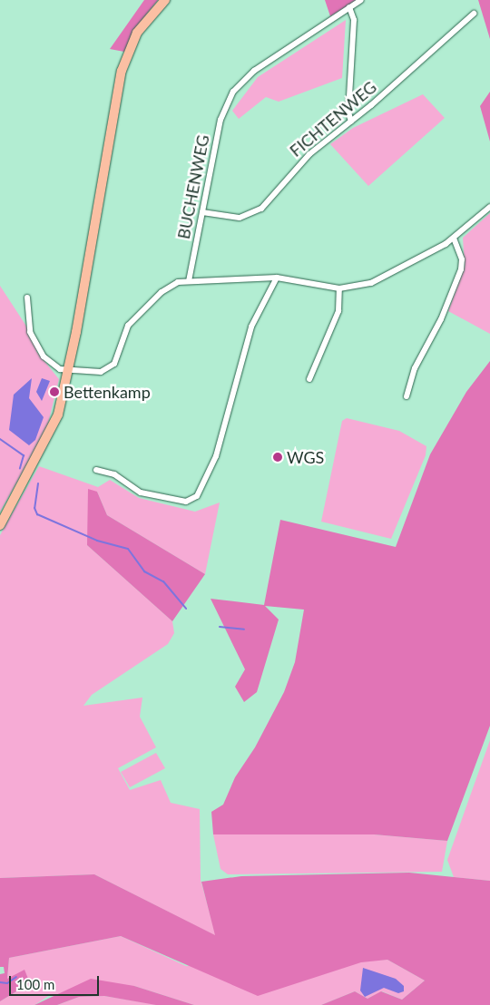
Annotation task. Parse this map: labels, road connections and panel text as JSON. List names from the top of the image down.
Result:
{
  "streets": {
    "street": ["FICHTENWEG", "BUCHENWEG"]
  },
  "crossings": [
    ["FICHTENWEG", "BUCHENWEG"]
  ],
  "places": ["Bettenkamp", "WGS"],
  "scale_bar": "100 m"
}
